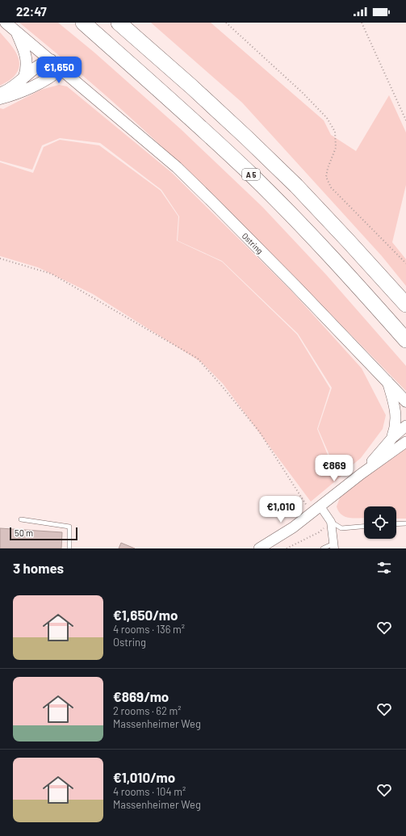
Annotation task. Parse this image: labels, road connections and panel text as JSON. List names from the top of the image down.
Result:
{
  "streets": {
    "highway": ["A 5"],
    "main road": ["Ostring"]
  },
  "scale_bar": "50 m",
  "page": {
    "status": "22:47",
    "price": ["€1,650", "€869", "€1,010"],
    "scale": "50 m",
    "heading": "3 homes",
    "list": [
      {
        "name": "€1,650/mo",
        "note": "4 rooms · 136 m² · Ostring"
      },
      {
        "name": "€869/mo",
        "note": "2 rooms · 62 m² · Massenheimer Weg"
      },
      {
        "name": "€1,010/mo",
        "note": "4 rooms · 104 m² · Massenheimer Weg"
      }
    ]
  }
}
